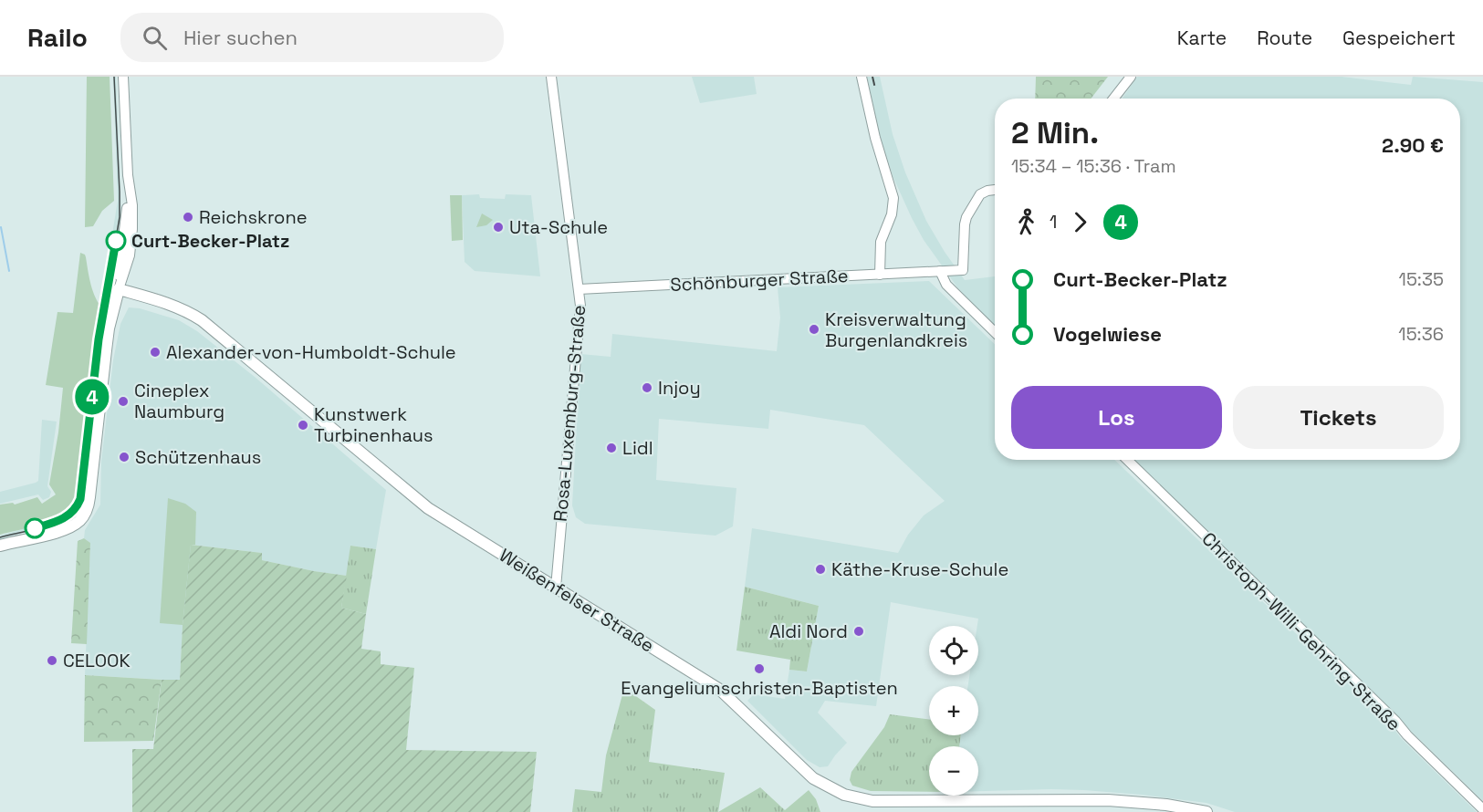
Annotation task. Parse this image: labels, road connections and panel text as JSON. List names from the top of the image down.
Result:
{
  "streets": {
    "main road": [
      "Schönburger Straße",
      "Rosa-Luxemburg-Straße",
      "Weißenfelser Straße",
      "Christoph-Willi-Gehring-Straße"
    ]
  },
  "crossings": [
    ["Schönburger Straße", "Rosa-Luxemburg-Straße"],
    ["Rosa-Luxemburg-Straße", "Weißenfelser Straße"]
  ],
  "places": [
    "Reichskrone",
    "Uta-Schule",
    "Curt-Becker-Platz",
    "Kreisverwaltung Burgenlandkreis",
    "Alexander-von-Humboldt-Schule",
    "Injoy",
    "Cineplex Naumburg",
    "Kunstwerk Turbinenhaus",
    "Lidl",
    "Schützenhaus",
    "Käthe-Kruse-Schule",
    "Aldi Nord",
    "CELOOK",
    "Evangeliumschristen-Baptisten"
  ],
  "lines": ["tram line 4"],
  "page": {
    "header": "Railo",
    "search": "Hier suchen",
    "nav": ["Karte", "Route", "Gespeichert"],
    "on_map": "4",
    "heading": ["2 Min.", "15:34 – 15:36 · Tram", "2.90 €"],
    "legs": ["1", "4"],
    "list": [
      {
        "name": "Curt-Becker-Platz",
        "value": "15:35"
      },
      {
        "name": "Vogelwiese",
        "value": "15:36"
      }
    ],
    "buttons": ["Los", "Tickets"],
    "map_buttons": ["+", "−"]
  }
}
